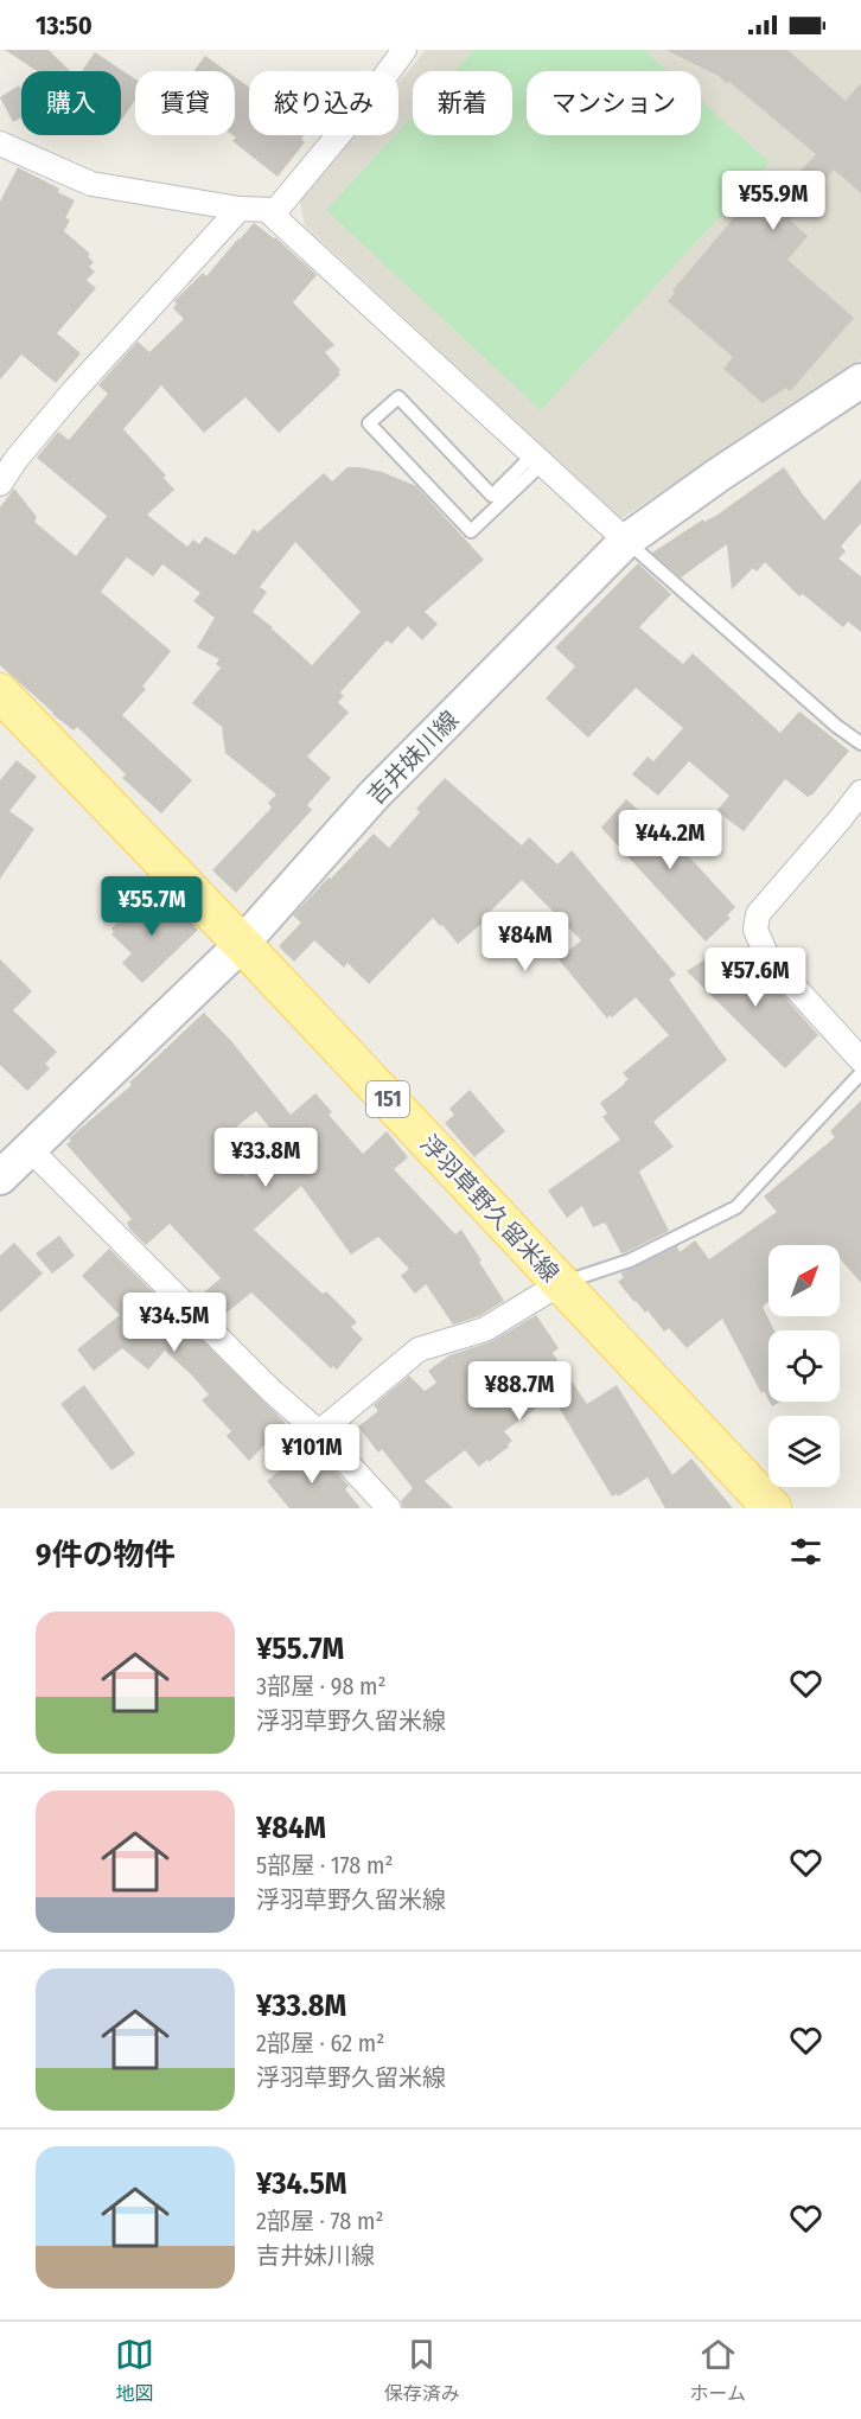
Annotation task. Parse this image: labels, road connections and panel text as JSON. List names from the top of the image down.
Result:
{
  "streets": {
    "main road": ["吉井妹川線", "151", "浮羽草野久留米線"]
  },
  "crossings": [
    ["吉井妹川線", "浮羽草野久留米線"]
  ],
  "north": "top right",
  "page": {
    "status": "13:50",
    "chip": [
      "購入",
      "賃貸",
      "絞り込み",
      "新着",
      "マンション"
    ],
    "price": [
      "¥55.9M",
      "¥44.2M",
      "¥55.7M",
      "¥84M",
      "¥57.6M",
      "¥33.8M",
      "¥34.5M",
      "¥88.7M",
      "¥101M"
    ],
    "heading": "9件の物件",
    "list": [
      {
        "name": "¥55.7M",
        "note": "3部屋 · 98 m² · 浮羽草野久留米線"
      },
      {
        "name": "¥84M",
        "note": "5部屋 · 178 m² · 浮羽草野久留米線"
      },
      {
        "name": "¥33.8M",
        "note": "2部屋 · 62 m² · 浮羽草野久留米線"
      },
      {
        "name": "¥34.5M",
        "note": "2部屋 · 78 m² · 吉井妹川線"
      }
    ],
    "tabs": ["地図", "保存済み", "ホーム"]
  }
}
